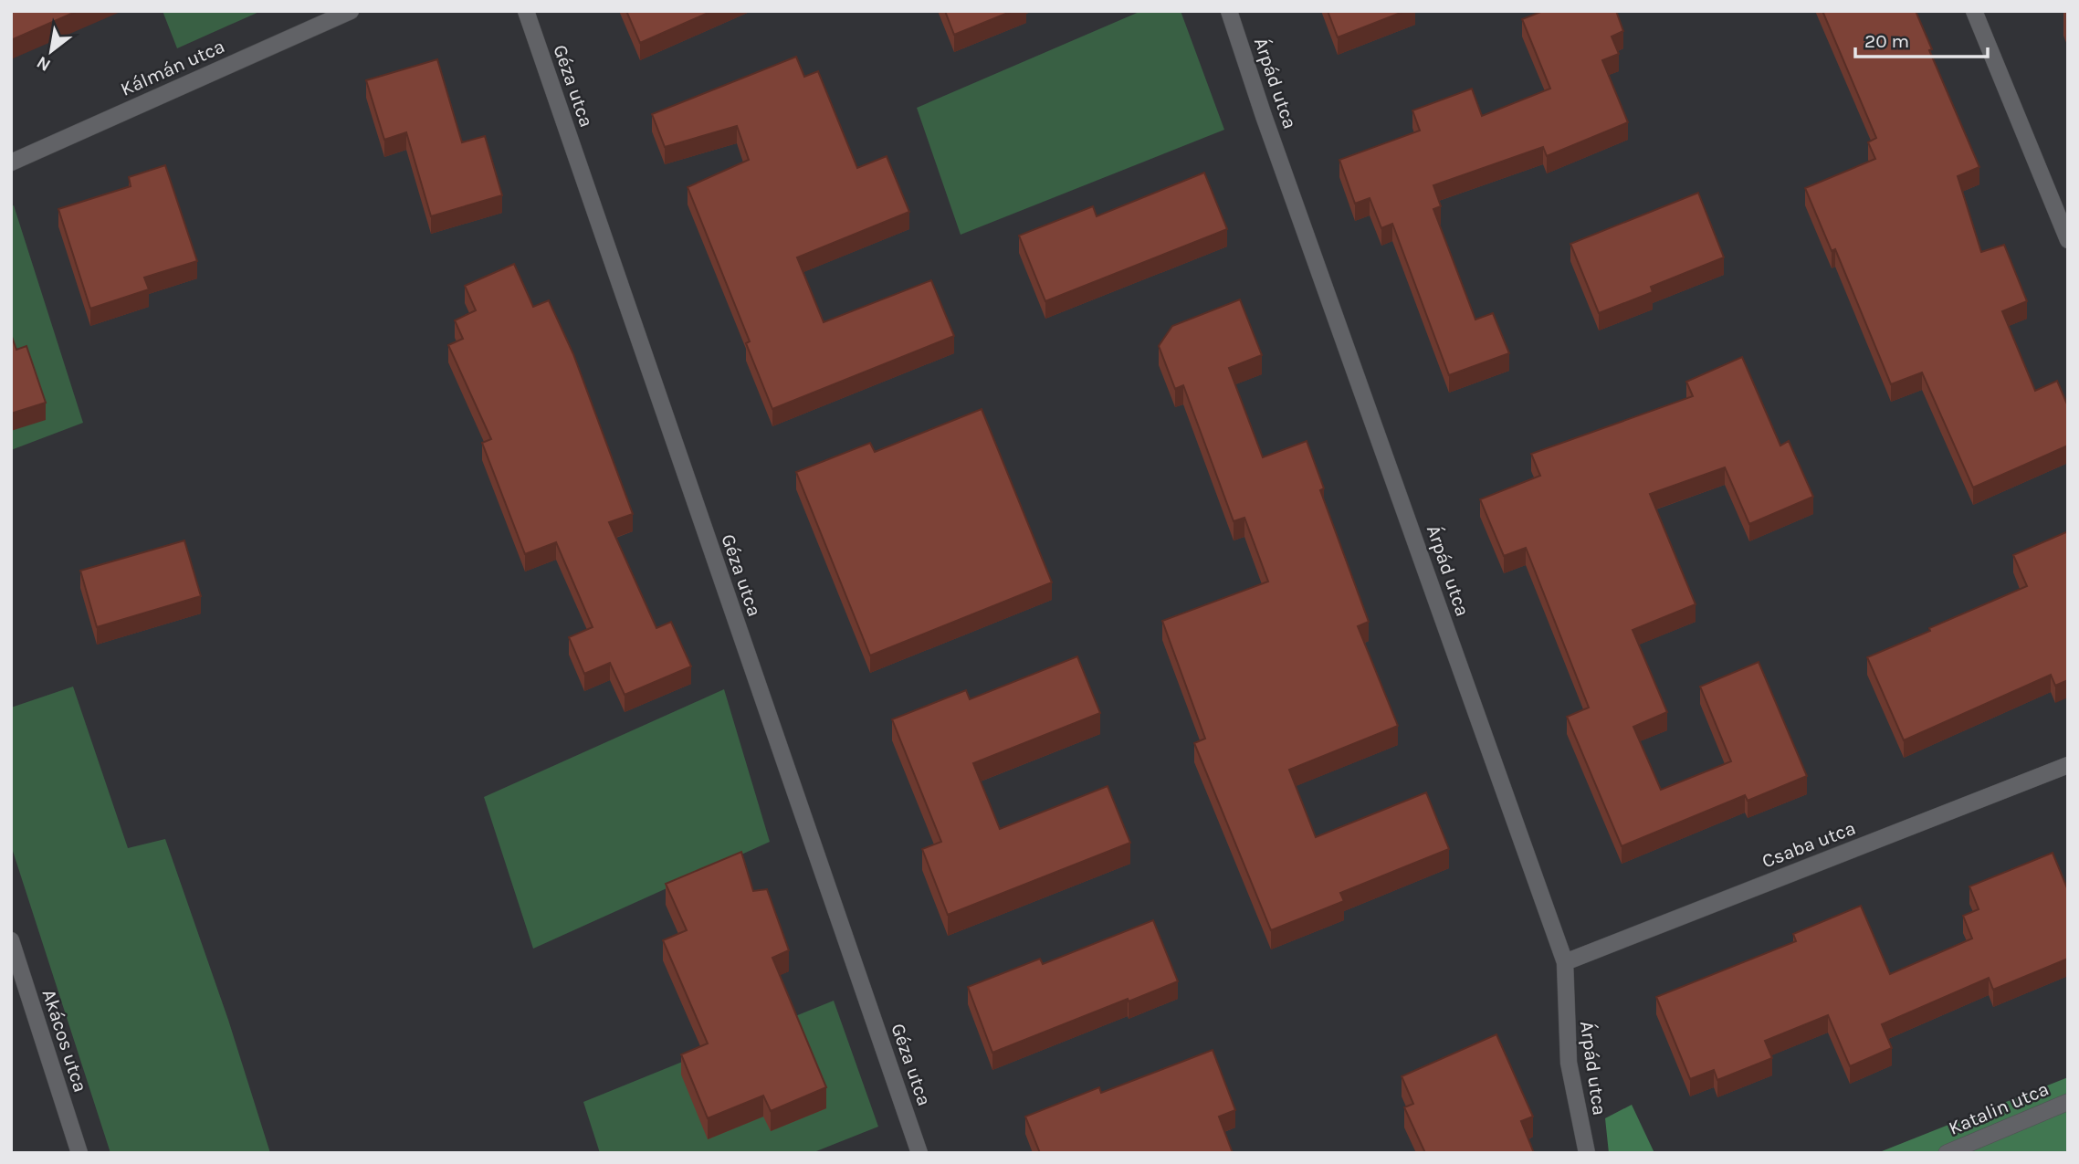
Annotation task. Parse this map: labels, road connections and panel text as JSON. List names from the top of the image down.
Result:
{
  "streets": {
    "street": [
      "Kálmán utca",
      "Árpád utca",
      "Géza utca",
      "Csaba utca",
      "Akácos utca",
      "Katalin utca"
    ]
  },
  "crossings": [
    ["Árpád utca", "Csaba utca"]
  ],
  "scale_bar": "20 m",
  "north": "bottom left"
}
